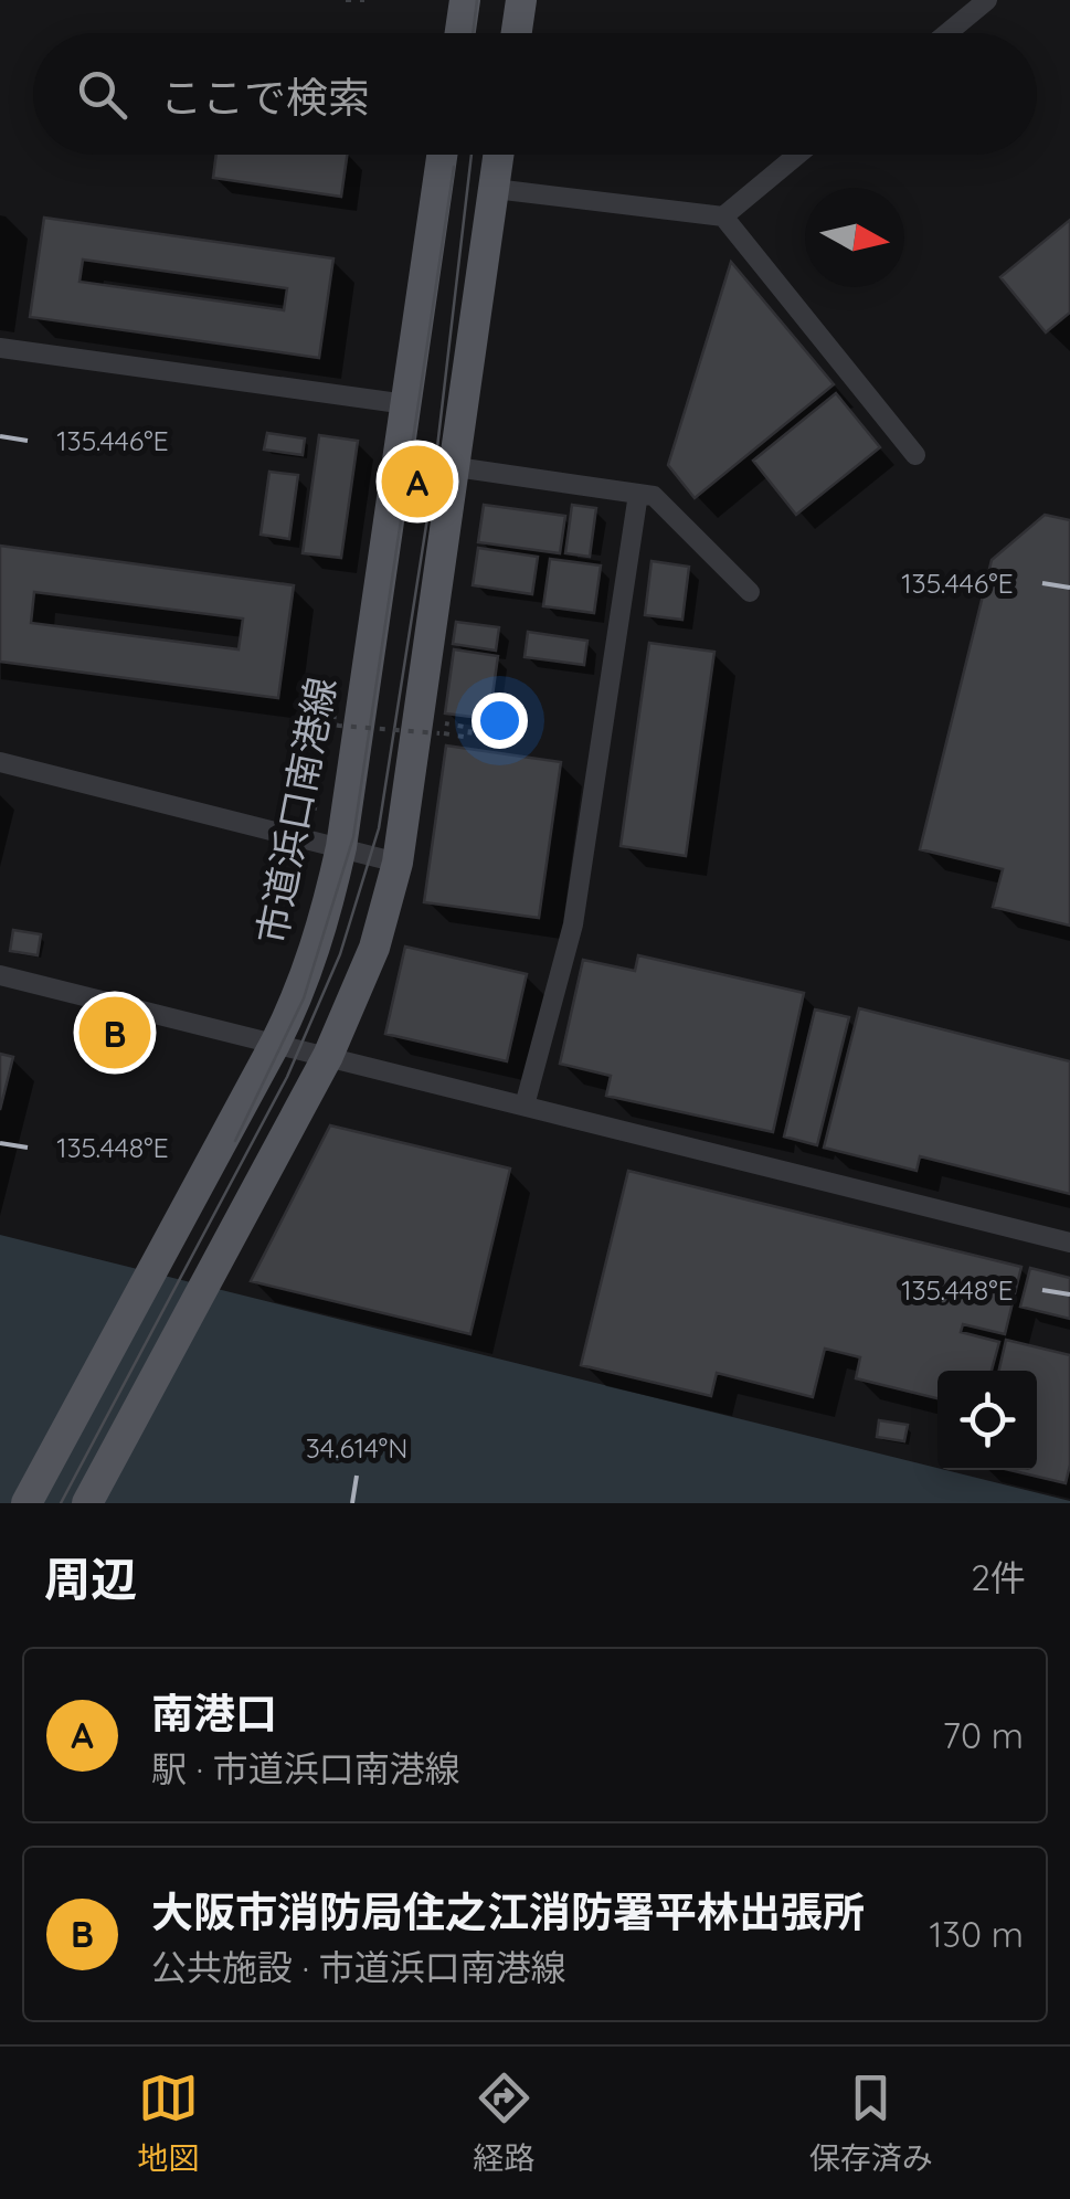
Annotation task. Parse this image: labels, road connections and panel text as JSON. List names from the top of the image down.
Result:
{
  "streets": {
    "main road": ["市道浜口南港線"]
  },
  "north": "right",
  "page": {
    "search": "ここで検索",
    "pins": ["A", "B"],
    "heading": ["周辺", "2件"],
    "list": [
      {
        "mark": "A",
        "name": "南港口",
        "note": "駅 · 市道浜口南港線",
        "value": "70 m"
      },
      {
        "mark": "B",
        "name": "大阪市消防局住之江消防署平林出張所",
        "note": "公共施設 · 市道浜口南港線",
        "value": "130 m"
      }
    ],
    "nav": ["地図", "経路", "保存済み"]
  },
  "coordinates": ["135.446°E", "135.448°E", "34.614°N"]
}
